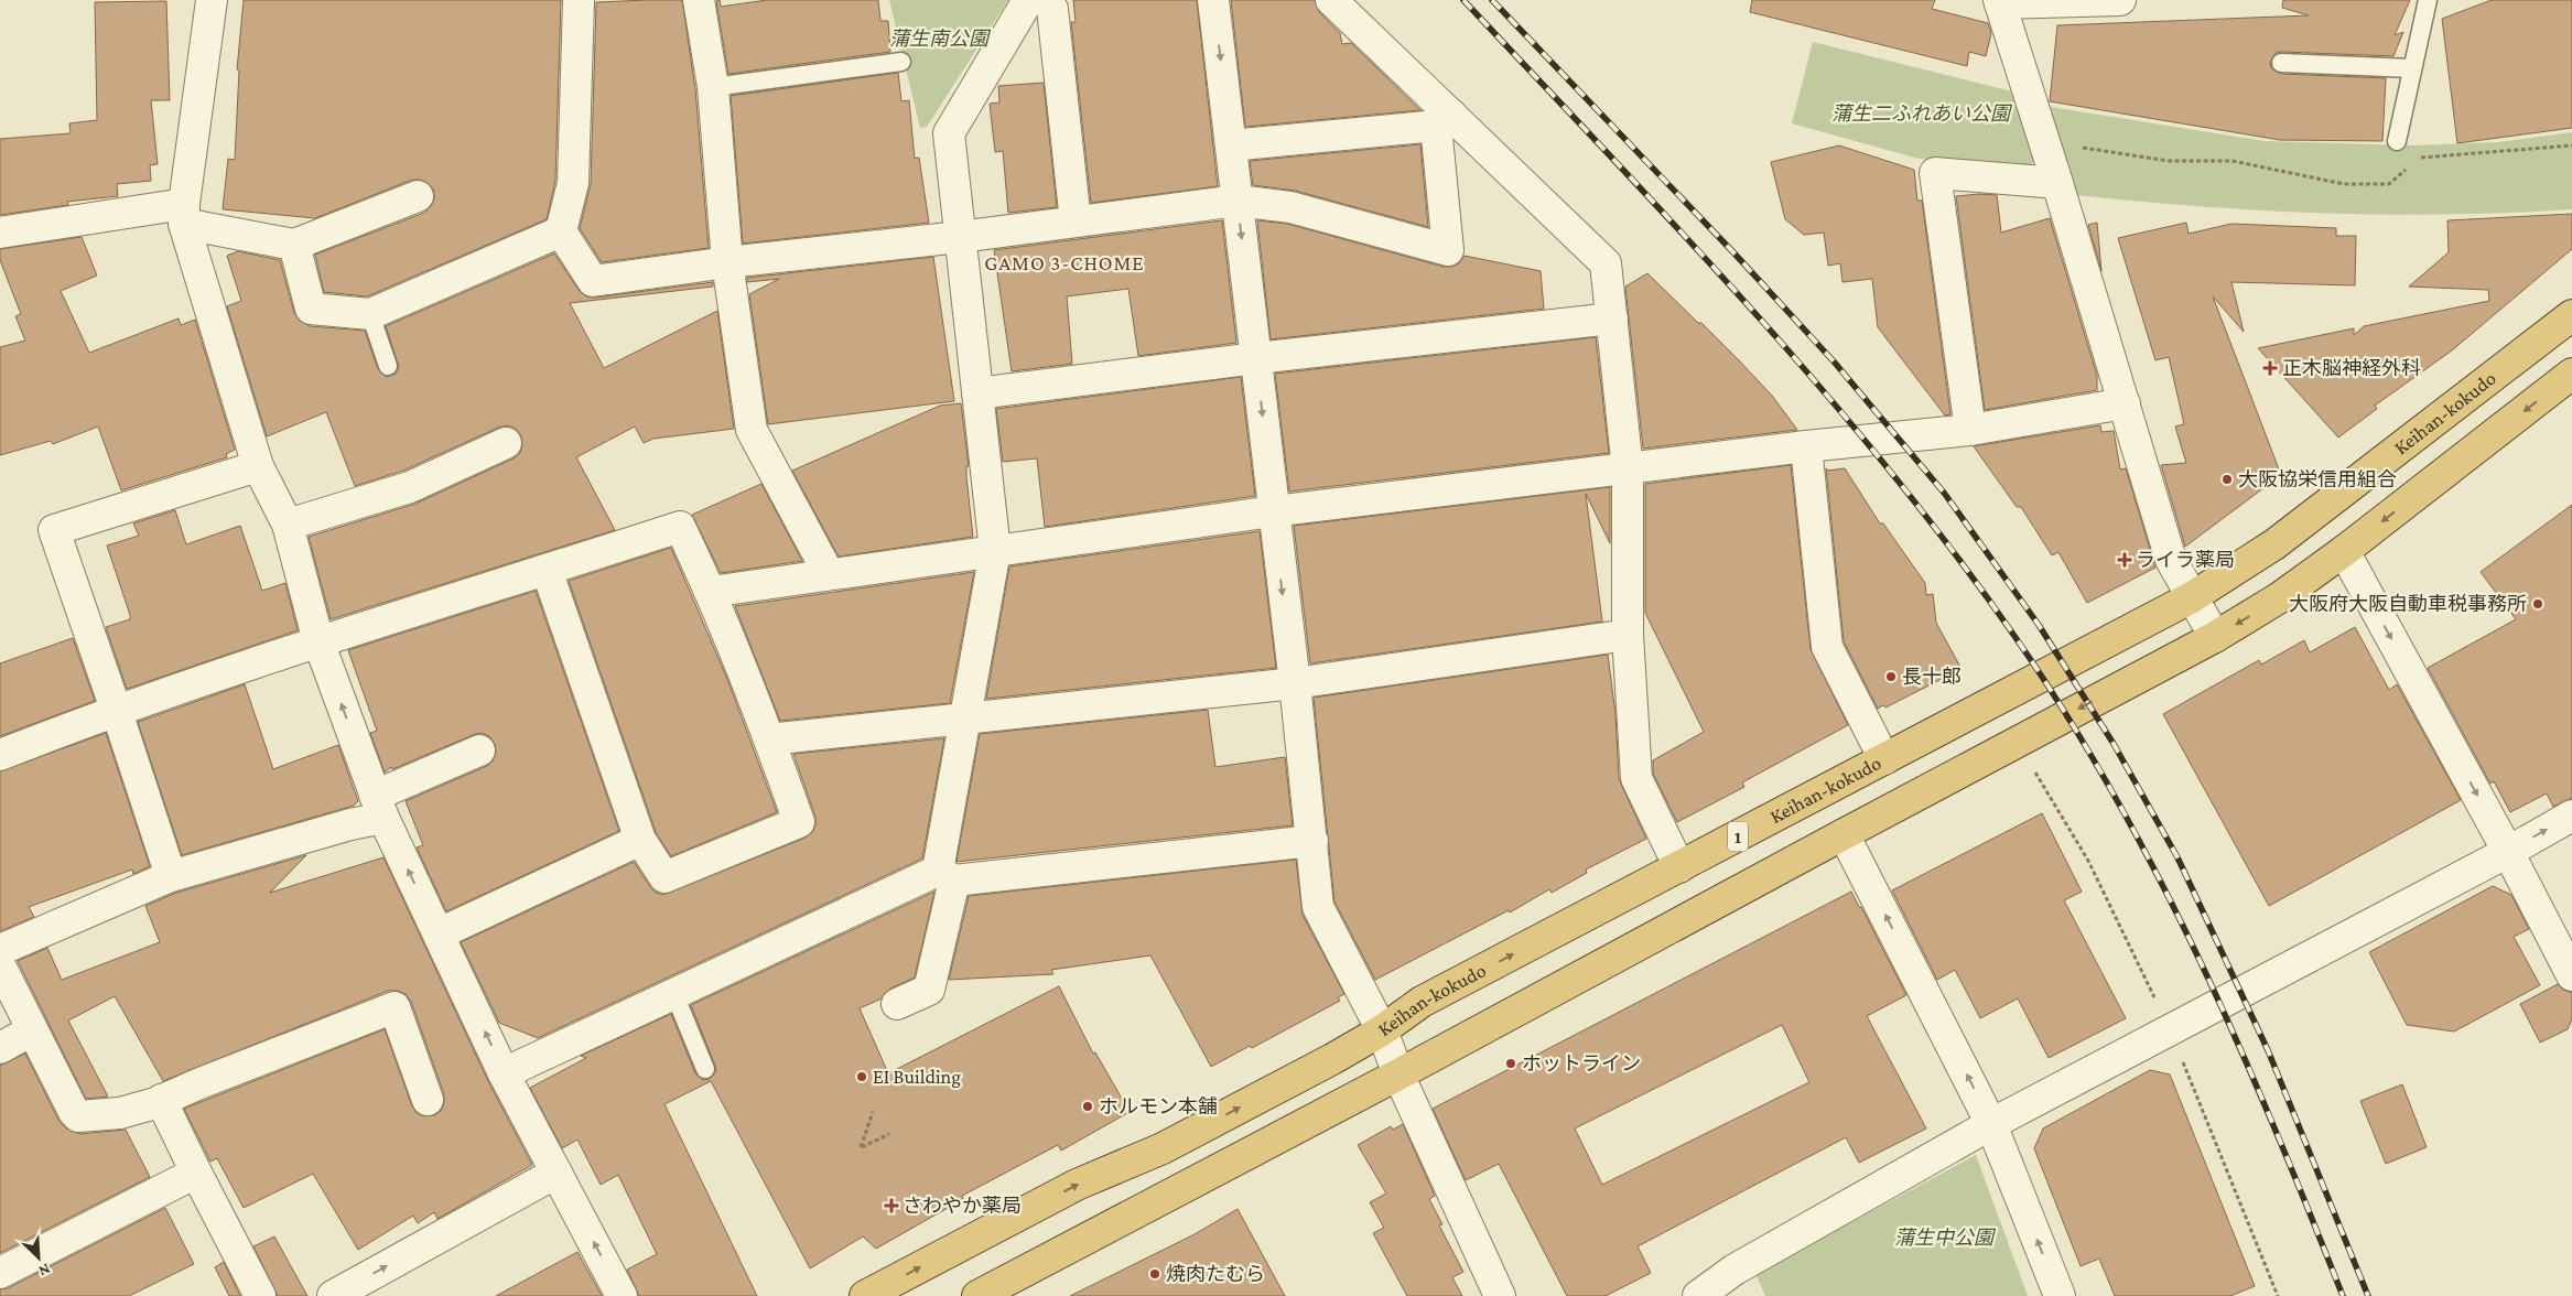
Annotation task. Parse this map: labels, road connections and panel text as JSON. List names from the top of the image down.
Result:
{
  "streets": {
    "highway": ["Keihan-kokudo", "1"]
  },
  "districts": ["GAMO 3-CHOME"],
  "parks": ["蒲生南公園", "蒲生二ふれあい公園", "蒲生中公園"],
  "places": {
    "health": ["正木脳神経外科", "ライラ薬局", "さわやか薬局"],
    "other": [
      "大阪協栄信用組合",
      "大阪府大阪自動車税事務所",
      "長十郎",
      "ホットライン",
      "EI Building",
      "ホルモン本舗",
      "焼肉たむら"
    ]
  },
  "north": "bottom right"
}
